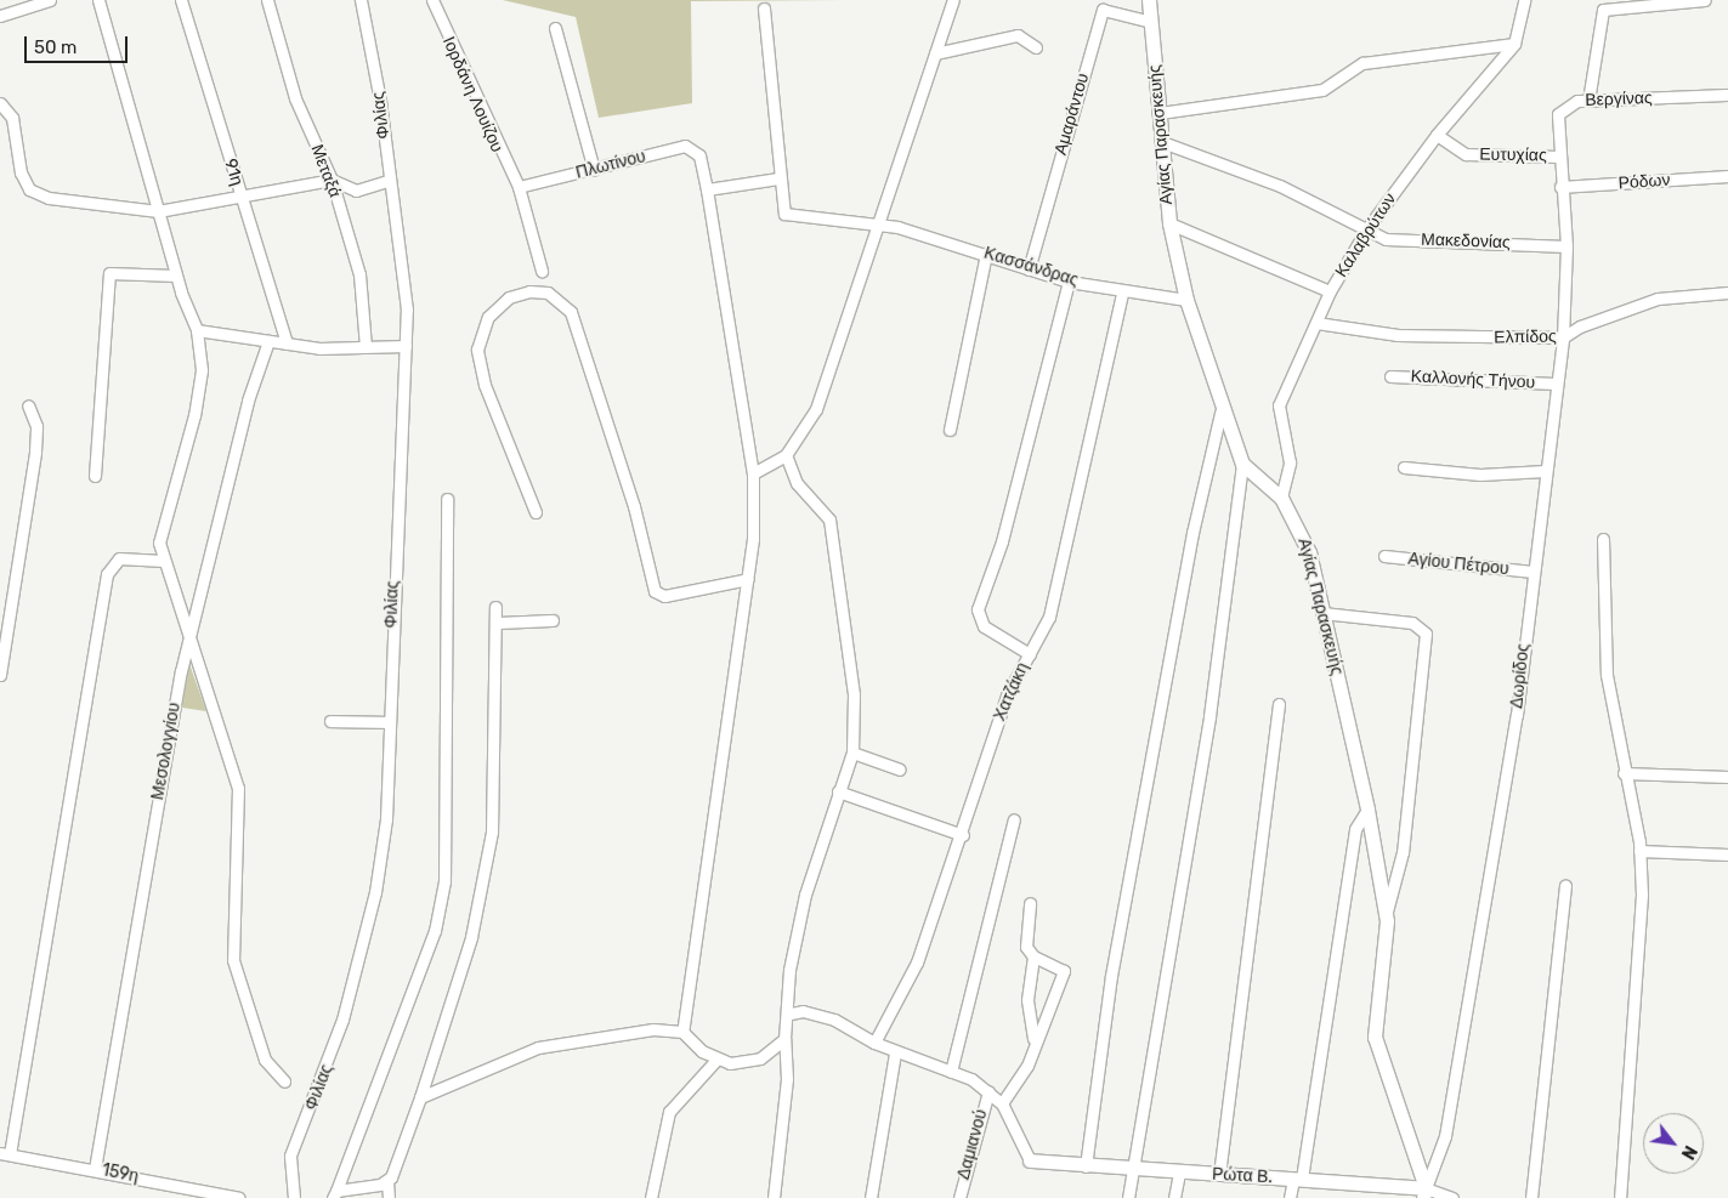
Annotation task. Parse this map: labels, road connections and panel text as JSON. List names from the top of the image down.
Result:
{
  "streets": {
    "street": [
      "Ιορδάνη Λουίζου",
      "Βεργίνας",
      "Αμαράντου",
      "Φιλίας",
      "Αγίας Παρασκευής",
      "Ευτυχίας",
      "Πλωτίνου",
      "Μεταξά",
      "91η",
      "Ρόδων",
      "Καλαβρύτων",
      "Μακεδονίας",
      "Κασσάνδρας",
      "Ελπίδος",
      "Καλλονής Τήνου",
      "Αγίου Πέτρου",
      "Δωρίδος",
      "Χατζάκη",
      "Μεσολογγίου",
      "Δαμιανού",
      "159η",
      "Ρώτα Β."
    ]
  },
  "crossings": [
    ["Ιορδάνη Λουίζου", "Πλωτίνου"],
    ["Βεργίνας", "Ευτυχίας"],
    ["Βεργίνας", "Δωρίδος"],
    ["Αμαράντου", "Αγίας Παρασκευής"],
    ["Αμαράντου", "Κασσάνδρας"],
    ["Αγίας Παρασκευής", "Καλαβρύτων"],
    ["Αγίας Παρασκευής", "Μακεδονίας"],
    ["Αγίας Παρασκευής", "Κασσάνδρας"],
    ["Αγίας Παρασκευής", "Δωρίδος"],
    ["Αγίας Παρασκευής", "Ρώτα Β."],
    ["Ευτυχίας", "Καλαβρύτων"],
    ["Ευτυχίας", "Δωρίδος"],
    ["Ρόδων", "Δωρίδος"],
    ["Καλαβρύτων", "Μακεδονίας"],
    ["Καλαβρύτων", "Ελπίδος"],
    ["Μακεδονίας", "Δωρίδος"],
    ["Κασσάνδρας", "Χατζάκη"],
    ["Ελπίδος", "Δωρίδος"],
    ["Καλλονής Τήνου", "Δωρίδος"],
    ["Αγίου Πέτρου", "Δωρίδος"],
    ["Δωρίδος", "Ρώτα Β."],
    ["Μεσολογγίου", "159η"]
  ],
  "scale_bar": "50 m",
  "north": "bottom right"
}
